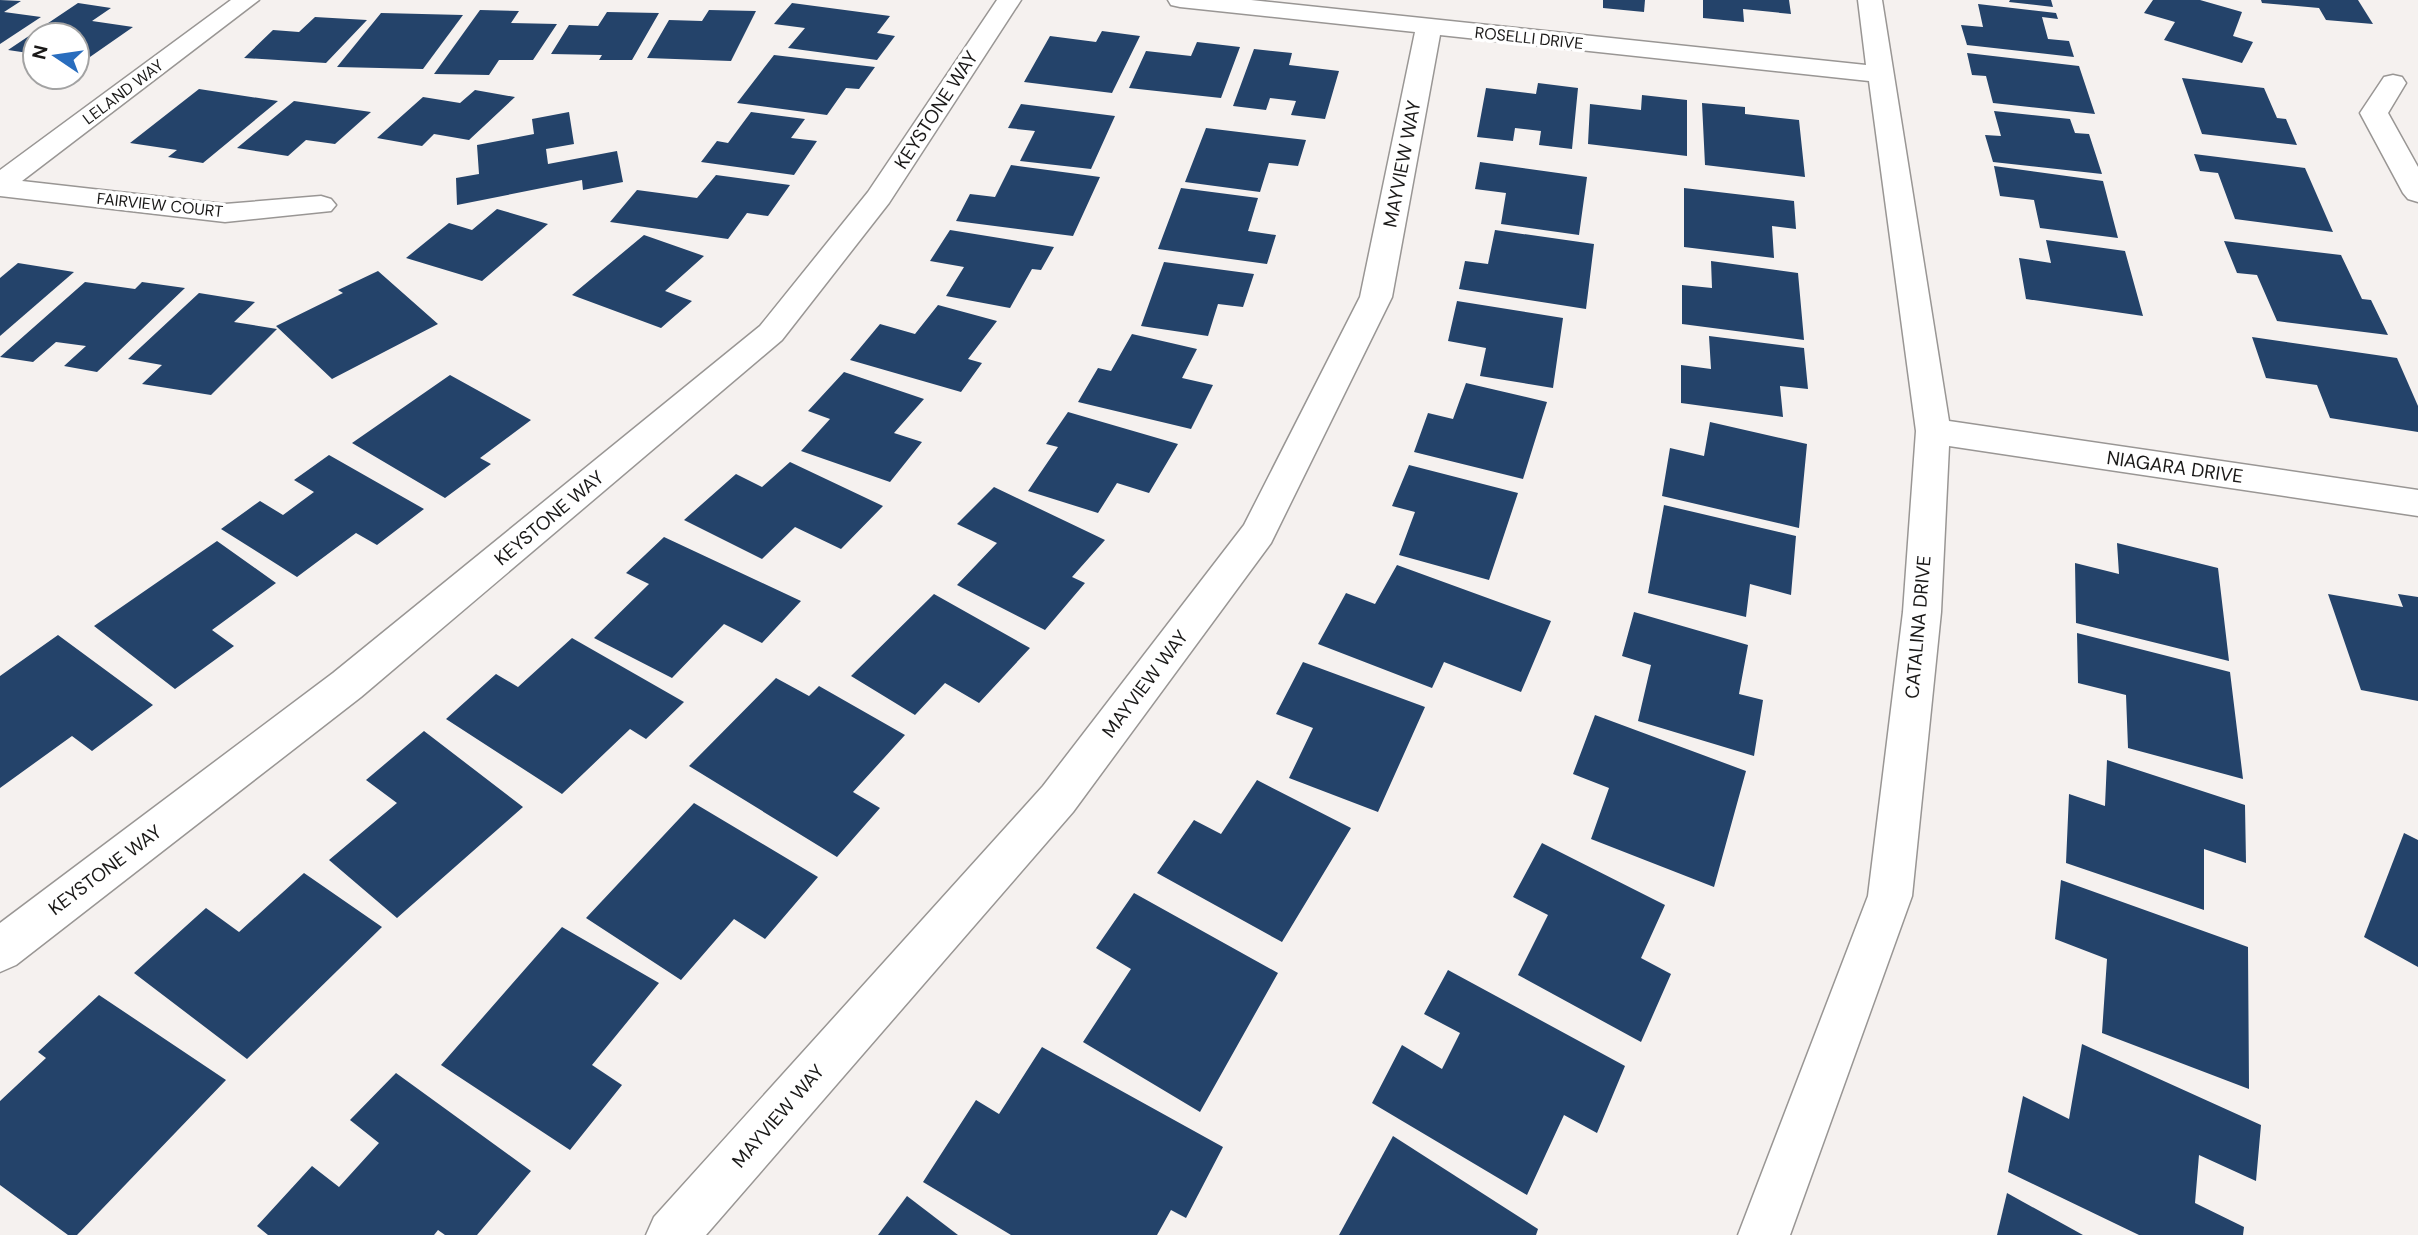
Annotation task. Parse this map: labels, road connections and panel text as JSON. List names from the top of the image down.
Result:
{
  "streets": {
    "street": [
      "ROSELLI DRIVE",
      "LELAND WAY",
      "KEYSTONE WAY",
      "MAYVIEW WAY",
      "FAIRVIEW COURT",
      "NIAGARA DRIVE",
      "CATALINA DRIVE"
    ]
  },
  "crossings": [
    ["ROSELLI DRIVE", "MAYVIEW WAY"],
    ["ROSELLI DRIVE", "CATALINA DRIVE"],
    ["LELAND WAY", "FAIRVIEW COURT"],
    ["NIAGARA DRIVE", "CATALINA DRIVE"]
  ],
  "north": "left"
}
